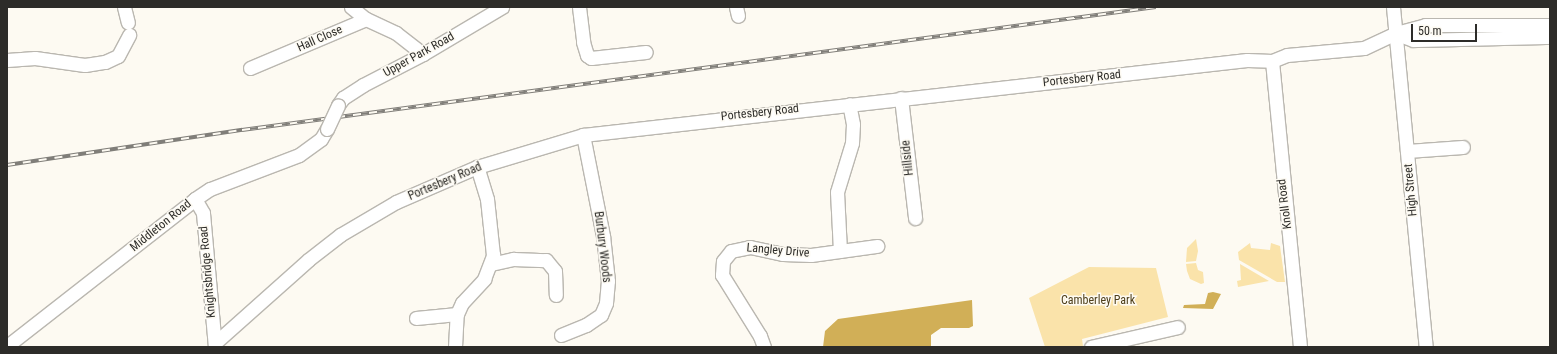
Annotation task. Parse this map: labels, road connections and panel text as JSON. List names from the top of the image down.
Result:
{
  "streets": {
    "street": [
      "Hall Close",
      "Upper Park Road",
      "Portesbery Road",
      "Hillside",
      "High Street",
      "Knoll Road",
      "Middleton Road",
      "Burbury Woods",
      "Langley Drive",
      "Knightsbridge Road"
    ]
  },
  "crossings": [
    ["Upper Park Road", "Middleton Road"],
    ["Portesbery Road", "Hillside"],
    ["Portesbery Road", "High Street"],
    ["Portesbery Road", "Knoll Road"],
    ["Portesbery Road", "Burbury Woods"],
    ["Portesbery Road", "Knightsbridge Road"],
    ["Middleton Road", "Knightsbridge Road"]
  ],
  "parks": ["Camberley Park"],
  "scale_bar": "50 m"
}
